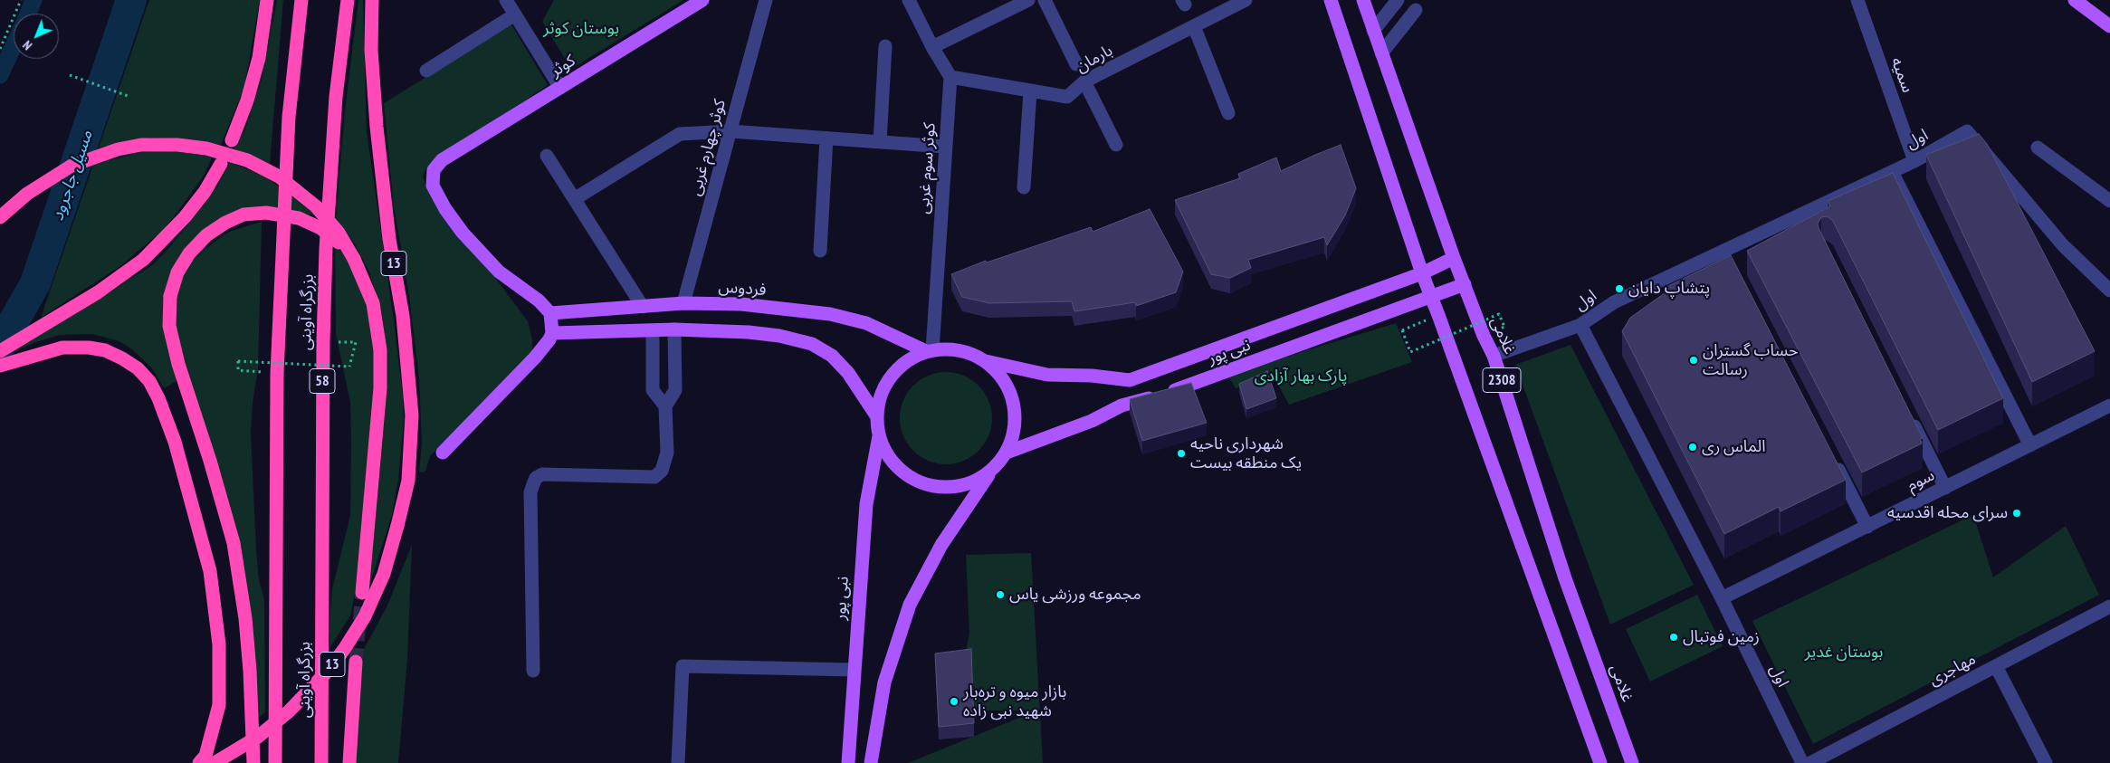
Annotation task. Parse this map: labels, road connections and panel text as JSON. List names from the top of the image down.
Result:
{
  "streets": {
    "highway": ["13", "بزرگراه آوینی", "58"],
    "main road": [
      "کوثر",
      "فردوس",
      "غلامی",
      "نبی پور",
      "2308"
    ],
    "street": [
      "بارمان",
      "سمیه",
      "اول",
      "کوثر چهارم غربی",
      "کوثر سوم غربی",
      "سوم",
      "مهاجری"
    ]
  },
  "crossings": [
    ["بارمان", "کوثر سوم غربی"],
    ["کوثر", "فردوس"],
    ["سمیه", "اول"],
    ["اول", "سوم"],
    ["کوثر چهارم غربی", "فردوس"],
    ["کوثر سوم غربی", "فردوس"],
    ["کوثر سوم غربی", "نبی پور"],
    ["فردوس", "نبی پور"],
    ["غلامی", "نبی پور"],
    ["نبی پور", "2308"]
  ],
  "water": ["مسیل جاجرود"],
  "parks": ["بوستان کوثر", "پارک بهار آزادی", "بوستان غدیر"],
  "places": [
    "پتشاپ دایان",
    "حساب گستران رسالت",
    "الماس ری",
    "شهرداری ناحیه یک منطقه بیست",
    "سرای محله اقدسیه",
    "مجموعه ورزشی یاس",
    "زمین فوتبال",
    "بازار میوه و تره‌بار شهید نبی زاده"
  ],
  "north": "bottom left"
}
